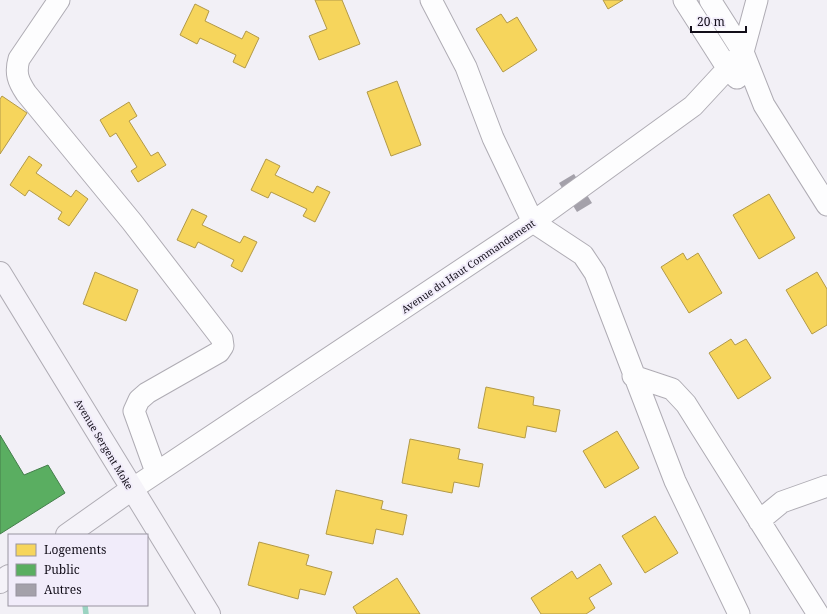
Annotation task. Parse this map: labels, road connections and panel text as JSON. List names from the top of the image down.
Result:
{
  "streets": {
    "main road": ["Avenue Sergent Moke"],
    "street": ["Avenue du Haut Commandement"]
  },
  "crossings": [
    ["Avenue du Haut Commandement", "Avenue Sergent Moke"]
  ],
  "legend": ["Logements", "Public", "Autres"],
  "scale_bar": "20 m"
}
